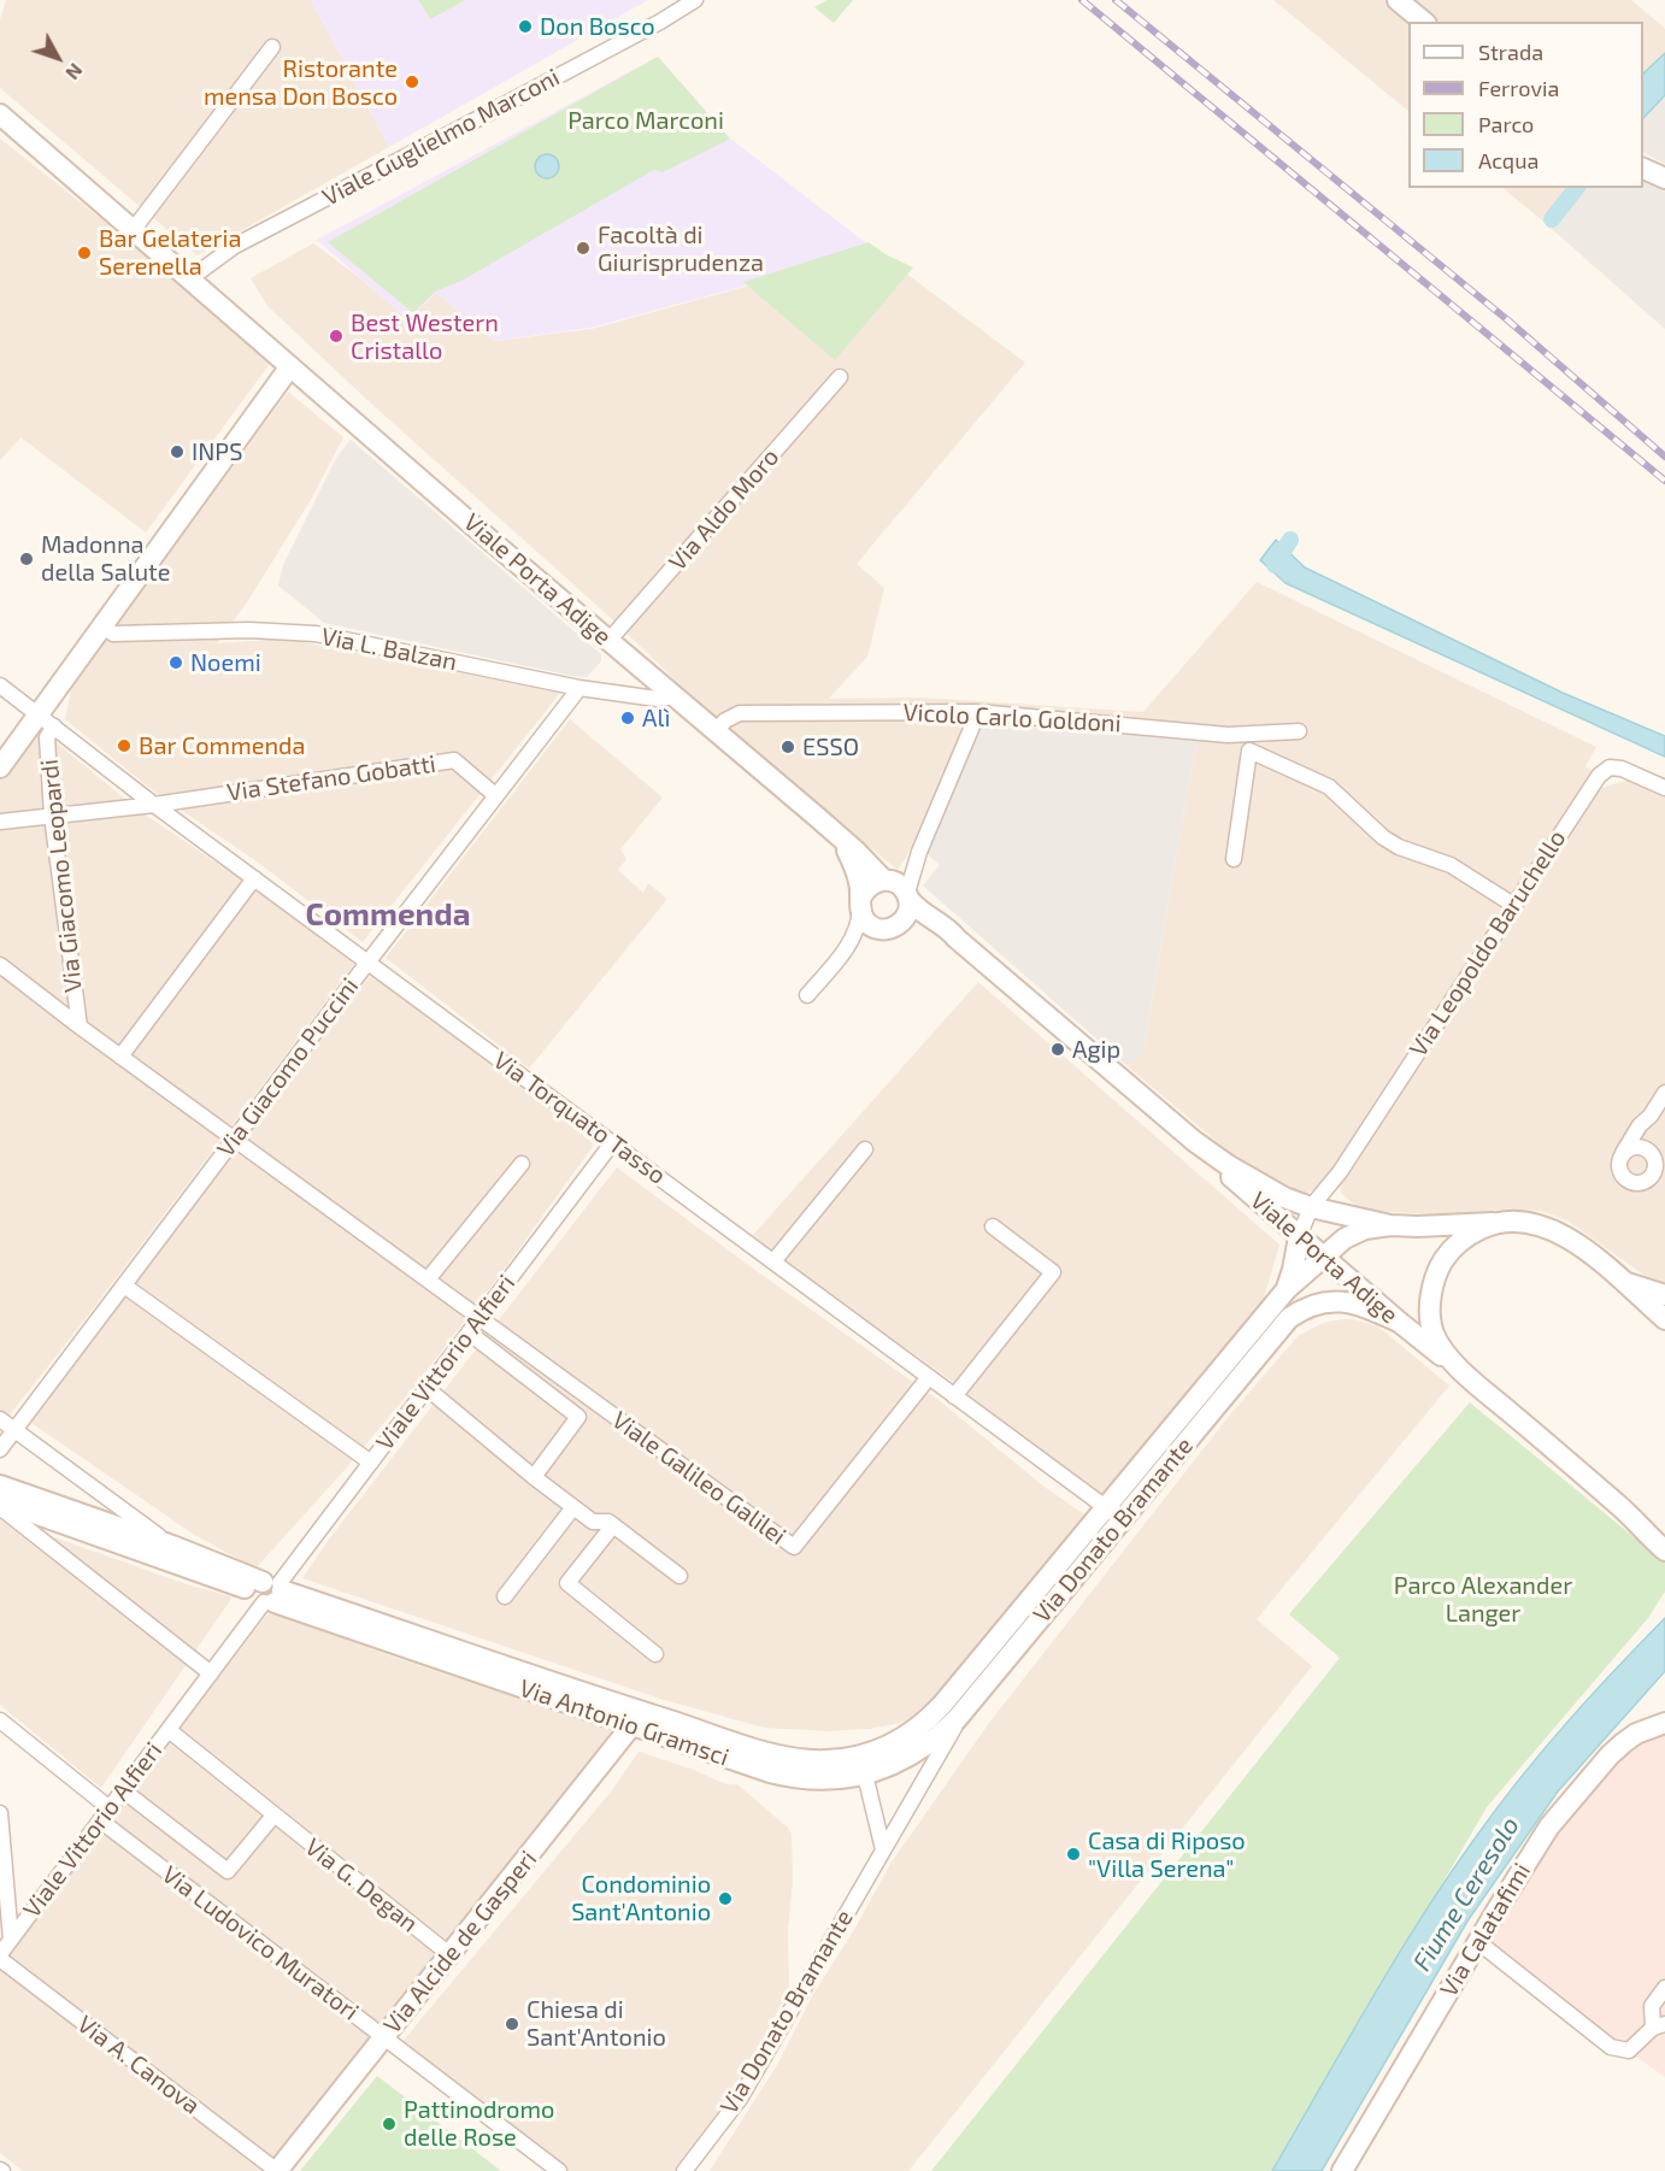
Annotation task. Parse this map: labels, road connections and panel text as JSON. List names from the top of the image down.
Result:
{
  "streets": {
    "street": [
      "Viale Guglielmo Marconi",
      "Via Aldo Moro",
      "Viale Porta Adige",
      "Via L. Balzan",
      "Vicolo Carlo Goldoni",
      "Via Stefano Gobatti",
      "Via Giacomo Leopardi",
      "Via Leopoldo Baruchello",
      "Via Giacomo Puccini",
      "Via Torquato Tasso",
      "Viale Vittorio Alfieri",
      "Viale Galileo Galilei",
      "Via Donato Bramante",
      "Via Antonio Gramsci",
      "Via G. Degan",
      "Via Calatafimi",
      "Via Alcide de Gasperi",
      "Via Ludovico Muratori",
      "Via A. Canova"
    ]
  },
  "crossings": [
    ["Viale Guglielmo Marconi", "Viale Porta Adige"],
    ["Via Aldo Moro", "Viale Porta Adige"],
    ["Viale Porta Adige", "Via L. Balzan"],
    ["Viale Porta Adige", "Vicolo Carlo Goldoni"],
    ["Viale Porta Adige", "Via Leopoldo Baruchello"],
    ["Viale Porta Adige", "Via Donato Bramante"],
    ["Via L. Balzan", "Via Giacomo Puccini"],
    ["Via Stefano Gobatti", "Via Giacomo Leopardi"],
    ["Via Stefano Gobatti", "Via Giacomo Puccini"],
    ["Via Stefano Gobatti", "Via Torquato Tasso"],
    ["Via Giacomo Leopardi", "Via Torquato Tasso"],
    ["Via Giacomo Leopardi", "Viale Galileo Galilei"],
    ["Via Giacomo Puccini", "Via Torquato Tasso"],
    ["Via Giacomo Puccini", "Viale Galileo Galilei"],
    ["Via Torquato Tasso", "Viale Vittorio Alfieri"],
    ["Via Torquato Tasso", "Viale Galileo Galilei"],
    ["Via Torquato Tasso", "Via Donato Bramante"],
    ["Viale Vittorio Alfieri", "Viale Galileo Galilei"],
    ["Viale Vittorio Alfieri", "Via Antonio Gramsci"],
    ["Viale Vittorio Alfieri", "Via G. Degan"],
    ["Viale Vittorio Alfieri", "Via Ludovico Muratori"],
    ["Viale Vittorio Alfieri", "Via A. Canova"],
    ["Via Donato Bramante", "Via Antonio Gramsci"],
    ["Via Antonio Gramsci", "Via Alcide de Gasperi"],
    ["Via G. Degan", "Via Alcide de Gasperi"],
    ["Via Alcide de Gasperi", "Via Ludovico Muratori"],
    ["Via Alcide de Gasperi", "Via A. Canova"]
  ],
  "districts": ["Commenda"],
  "water": ["Fiume Ceresolo"],
  "parks": ["Parco Marconi", "Parco Alexander Langer"],
  "places": [
    "Don Bosco",
    "Ristorante mensa Don Bosco",
    "Facoltà di Giurisprudenza",
    "Bar Gelateria Serenella",
    "Best Western Cristallo",
    "INPS",
    "Madonna della Salute",
    "Noemi",
    "Alì",
    "Bar Commenda",
    "ESSO",
    "Agip",
    "Casa di Riposo \"Villa Serena\"",
    "Condominio Sant'Antonio",
    "Chiesa di Sant'Antonio",
    "Pattinodromo delle Rose"
  ],
  "legend": [
    "Strada",
    "Ferrovia",
    "Parco",
    "Acqua"
  ],
  "north": "bottom right"
}
